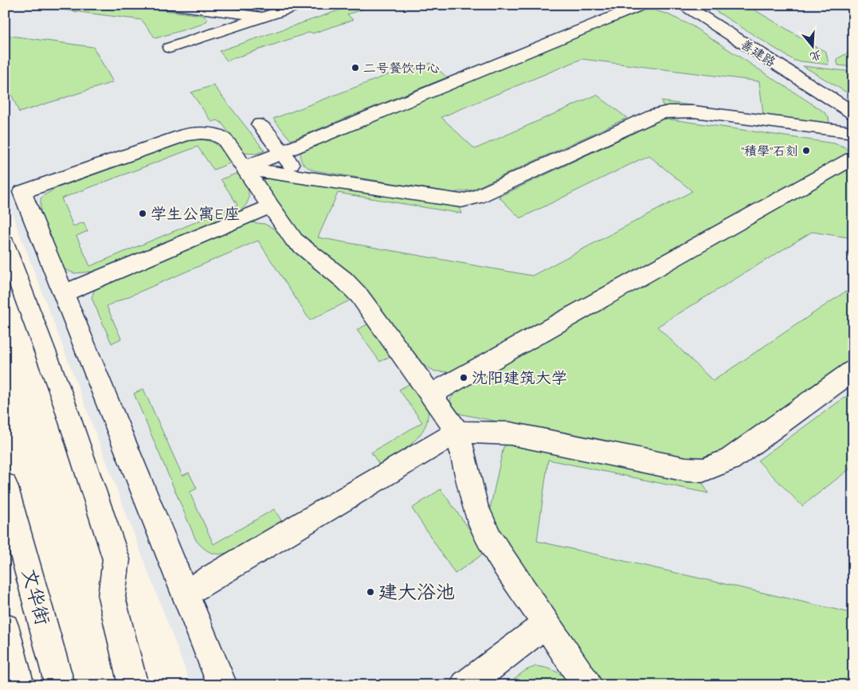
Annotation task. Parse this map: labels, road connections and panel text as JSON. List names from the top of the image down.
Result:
{
  "streets": {
    "street": ["善建路", "文华街"]
  },
  "places": [
    "二号餐饮中心",
    "“積學”石刻",
    "学生公寓E座",
    "沈阳建筑大学",
    "建大浴池"
  ],
  "north": "bottom"
}
